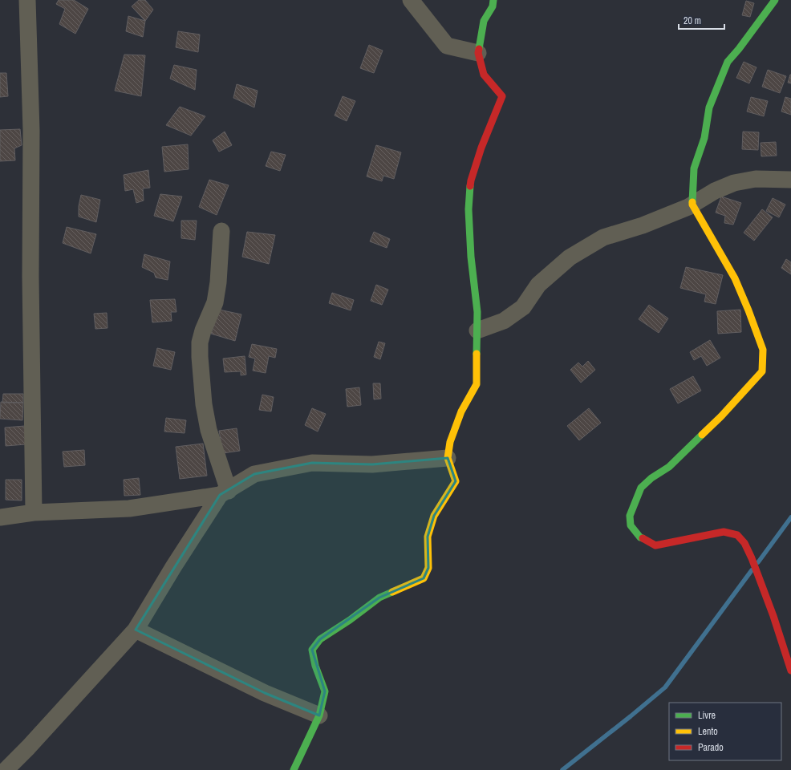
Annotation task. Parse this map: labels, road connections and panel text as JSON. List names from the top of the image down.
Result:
{
  "legend": ["Livre", "Lento", "Parado"],
  "scale_bar": "20 m"
}
